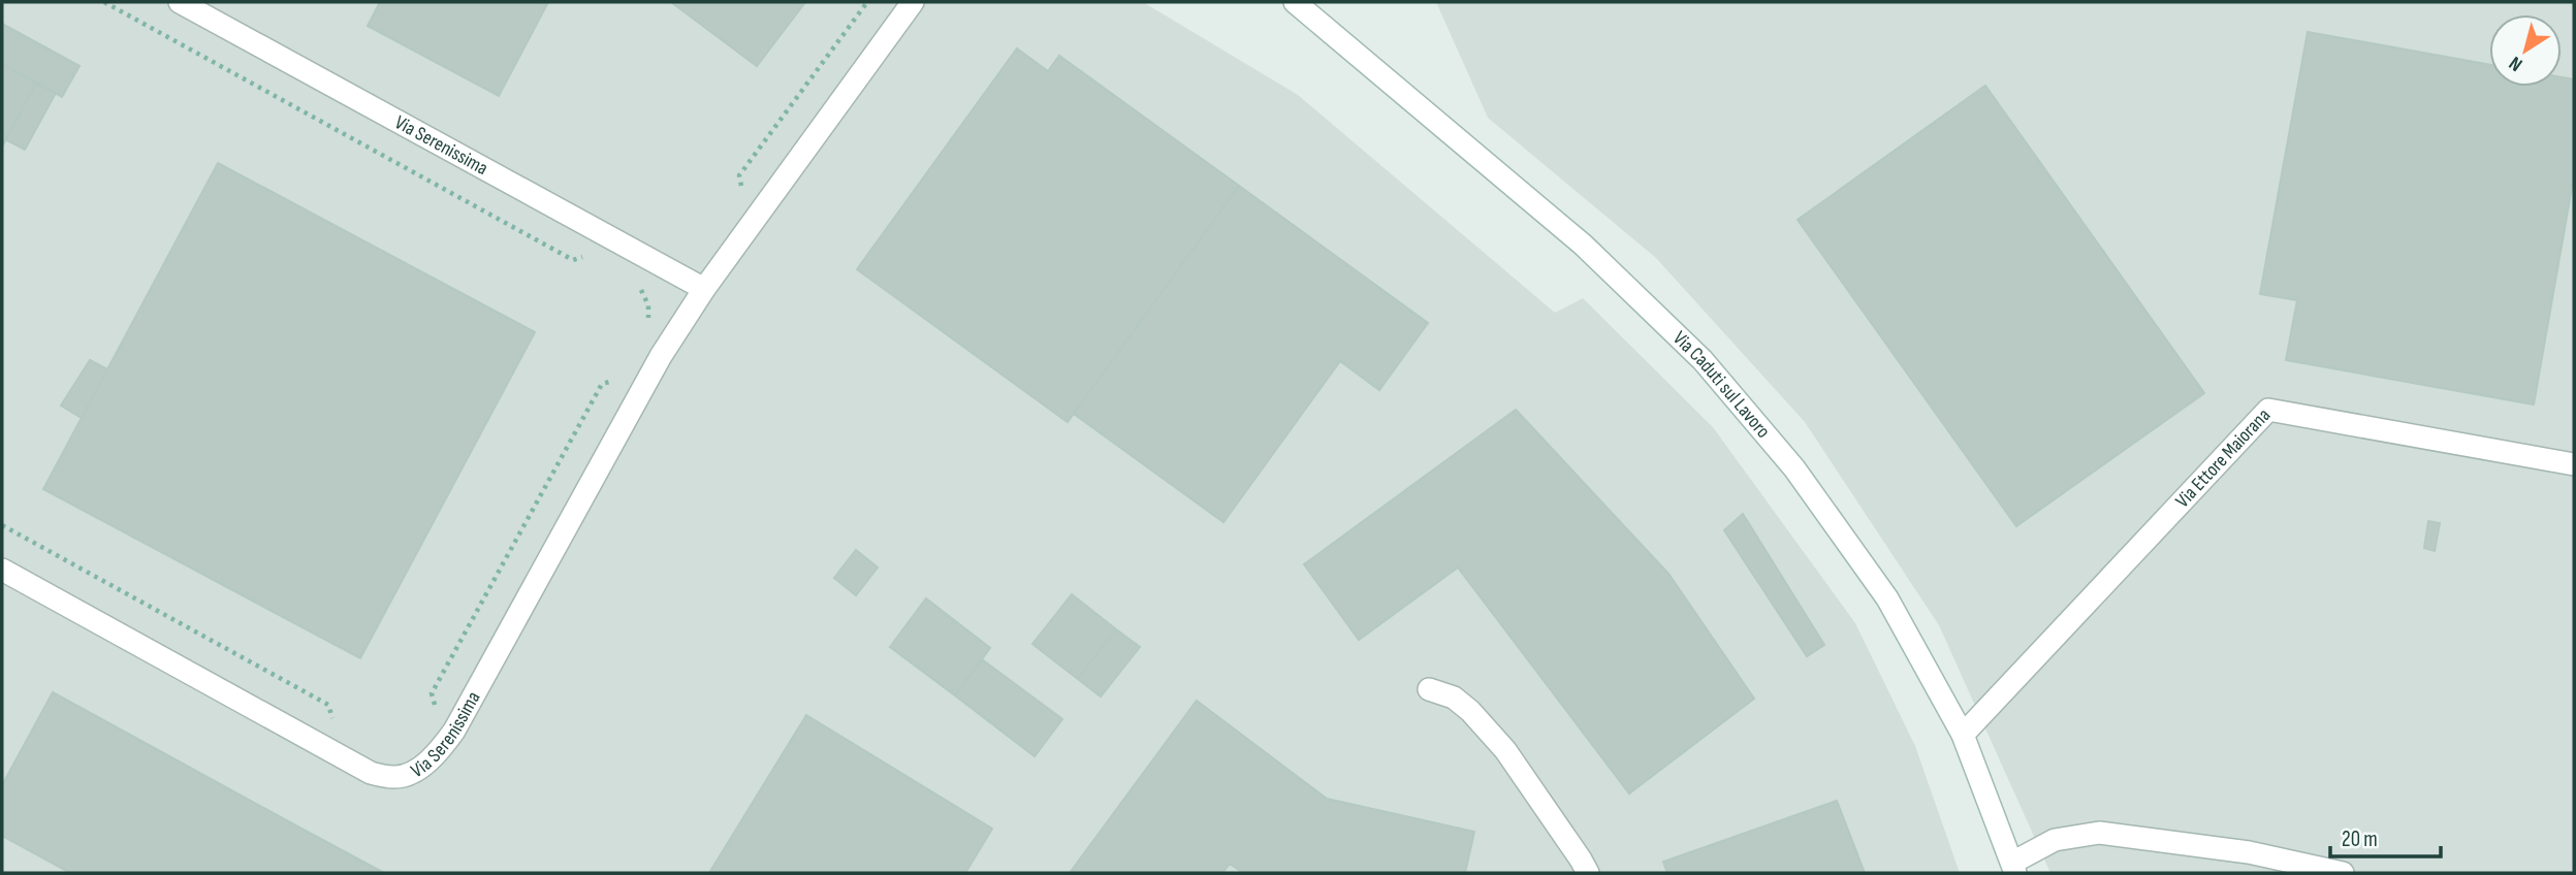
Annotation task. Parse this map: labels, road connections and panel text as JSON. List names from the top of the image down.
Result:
{
  "streets": {
    "street": ["Via Serenissima", "Via Caduti sul Lavoro", "Via Ettore Maiorana"]
  },
  "crossings": [
    ["Via Caduti sul Lavoro", "Via Ettore Maiorana"]
  ],
  "scale_bar": "20 m",
  "north": "bottom left"
}
